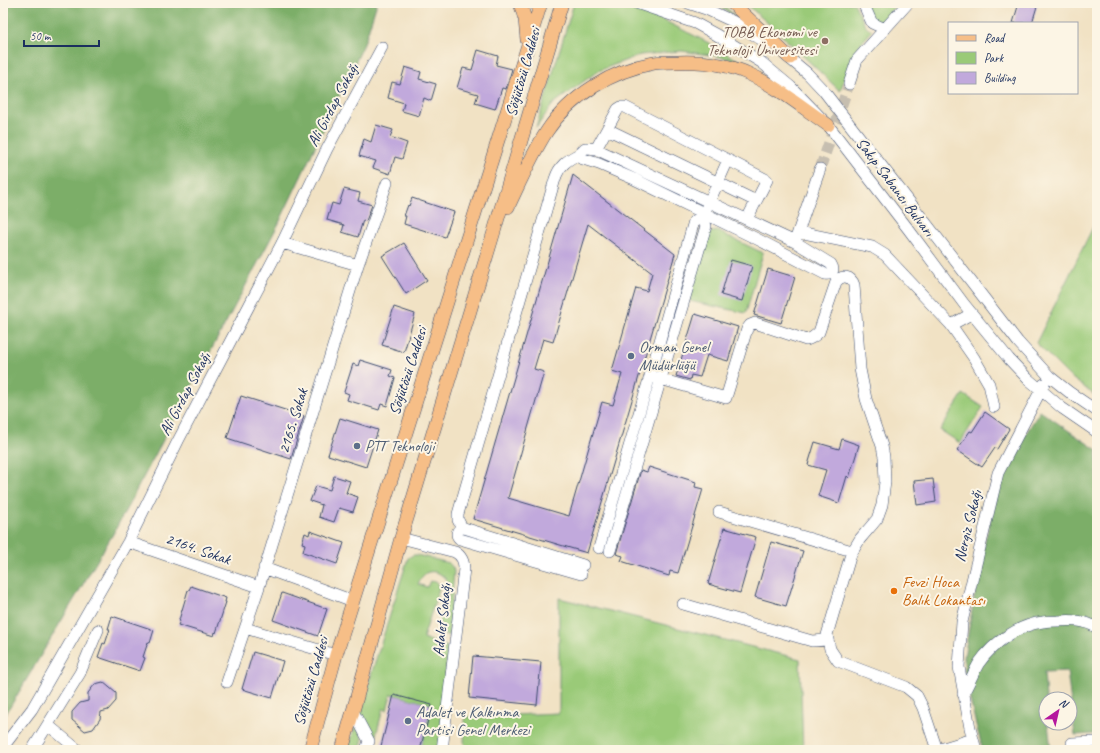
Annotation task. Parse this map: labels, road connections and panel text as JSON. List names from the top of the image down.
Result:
{
  "streets": {
    "main road": ["Söğütözü Caddesi"],
    "street": [
      "Ali Girdap Sokağı",
      "Sakıp Sabancı Bulvarı",
      "2165. Sokak",
      "Nergiz Sokağı",
      "2164. Sokak",
      "Adalet Sokağı"
    ]
  },
  "crossings": [
    ["Söğütözü Caddesi", "Adalet Sokağı"],
    ["Ali Girdap Sokağı", "2164. Sokak"],
    ["Sakıp Sabancı Bulvarı", "Nergiz Sokağı"],
    ["2165. Sokak", "2164. Sokak"]
  ],
  "places": [
    "TOBB Ekonomi ve Teknoloji Üniversitesi",
    "Orman Genel Müdürlüğü",
    "PTT Teknoloji",
    "Fevzi Hoca Balık Lokantası",
    "Adalet ve Kalkınma Partisi Genel Merkezi"
  ],
  "legend": ["Road", "Park", "Building"],
  "scale_bar": "50 m",
  "north": "top right"
}
